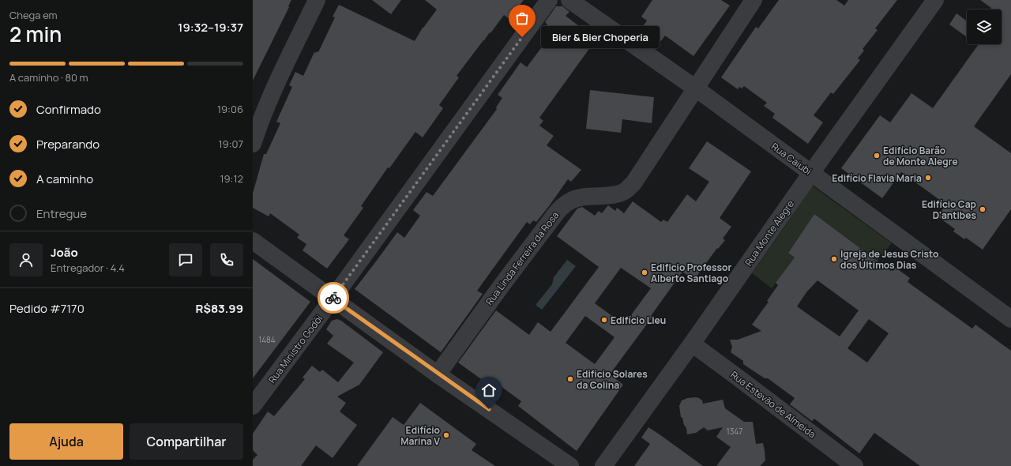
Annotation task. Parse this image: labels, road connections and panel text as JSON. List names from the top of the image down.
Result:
{
  "streets": {
    "street": [
      "Rua Caiubi",
      "Rua Monte Alegre",
      "Rua Linda Ferreira da Rosa",
      "Rua Ministro Godói",
      "Rua Estevão de Almeida"
    ]
  },
  "crossings": [
    ["Rua Caiubi", "Rua Monte Alegre"],
    ["Rua Caiubi", "Rua Linda Ferreira da Rosa"],
    ["Rua Monte Alegre", "Rua Estevão de Almeida"]
  ],
  "places": [
    "Bier & Bier Choperia",
    "Edifício Barão de Monte Alegre",
    "Edifício Flavia Maria",
    "Edifício Cap D'antibes",
    "Igreja de Jesus Cristo dos Últimos Dias",
    "Edificio Professor Alberto Santiago",
    "Edifício Lieu",
    "Edificio Solares da Colina",
    "Edifício Marina V"
  ],
  "house_numbers": ["1484", "1347"],
  "page": {
    "heading": ["2 min", "Chega em", "19:32–19:37"],
    "panel": [
      "João",
      "Entregador · 4.4",
      "Pedido #7170",
      "R$83.99"
    ],
    "bubble": "Bier & Bier Choperia",
    "bar": "A caminho · 80 m",
    "list": [
      ["Confirmado", "19:06"],
      ["Preparando", "19:07"],
      ["A caminho", "19:12"],
      "Entregue"
    ],
    "buttons": ["Ajuda", "Compartilhar"]
  }
}
